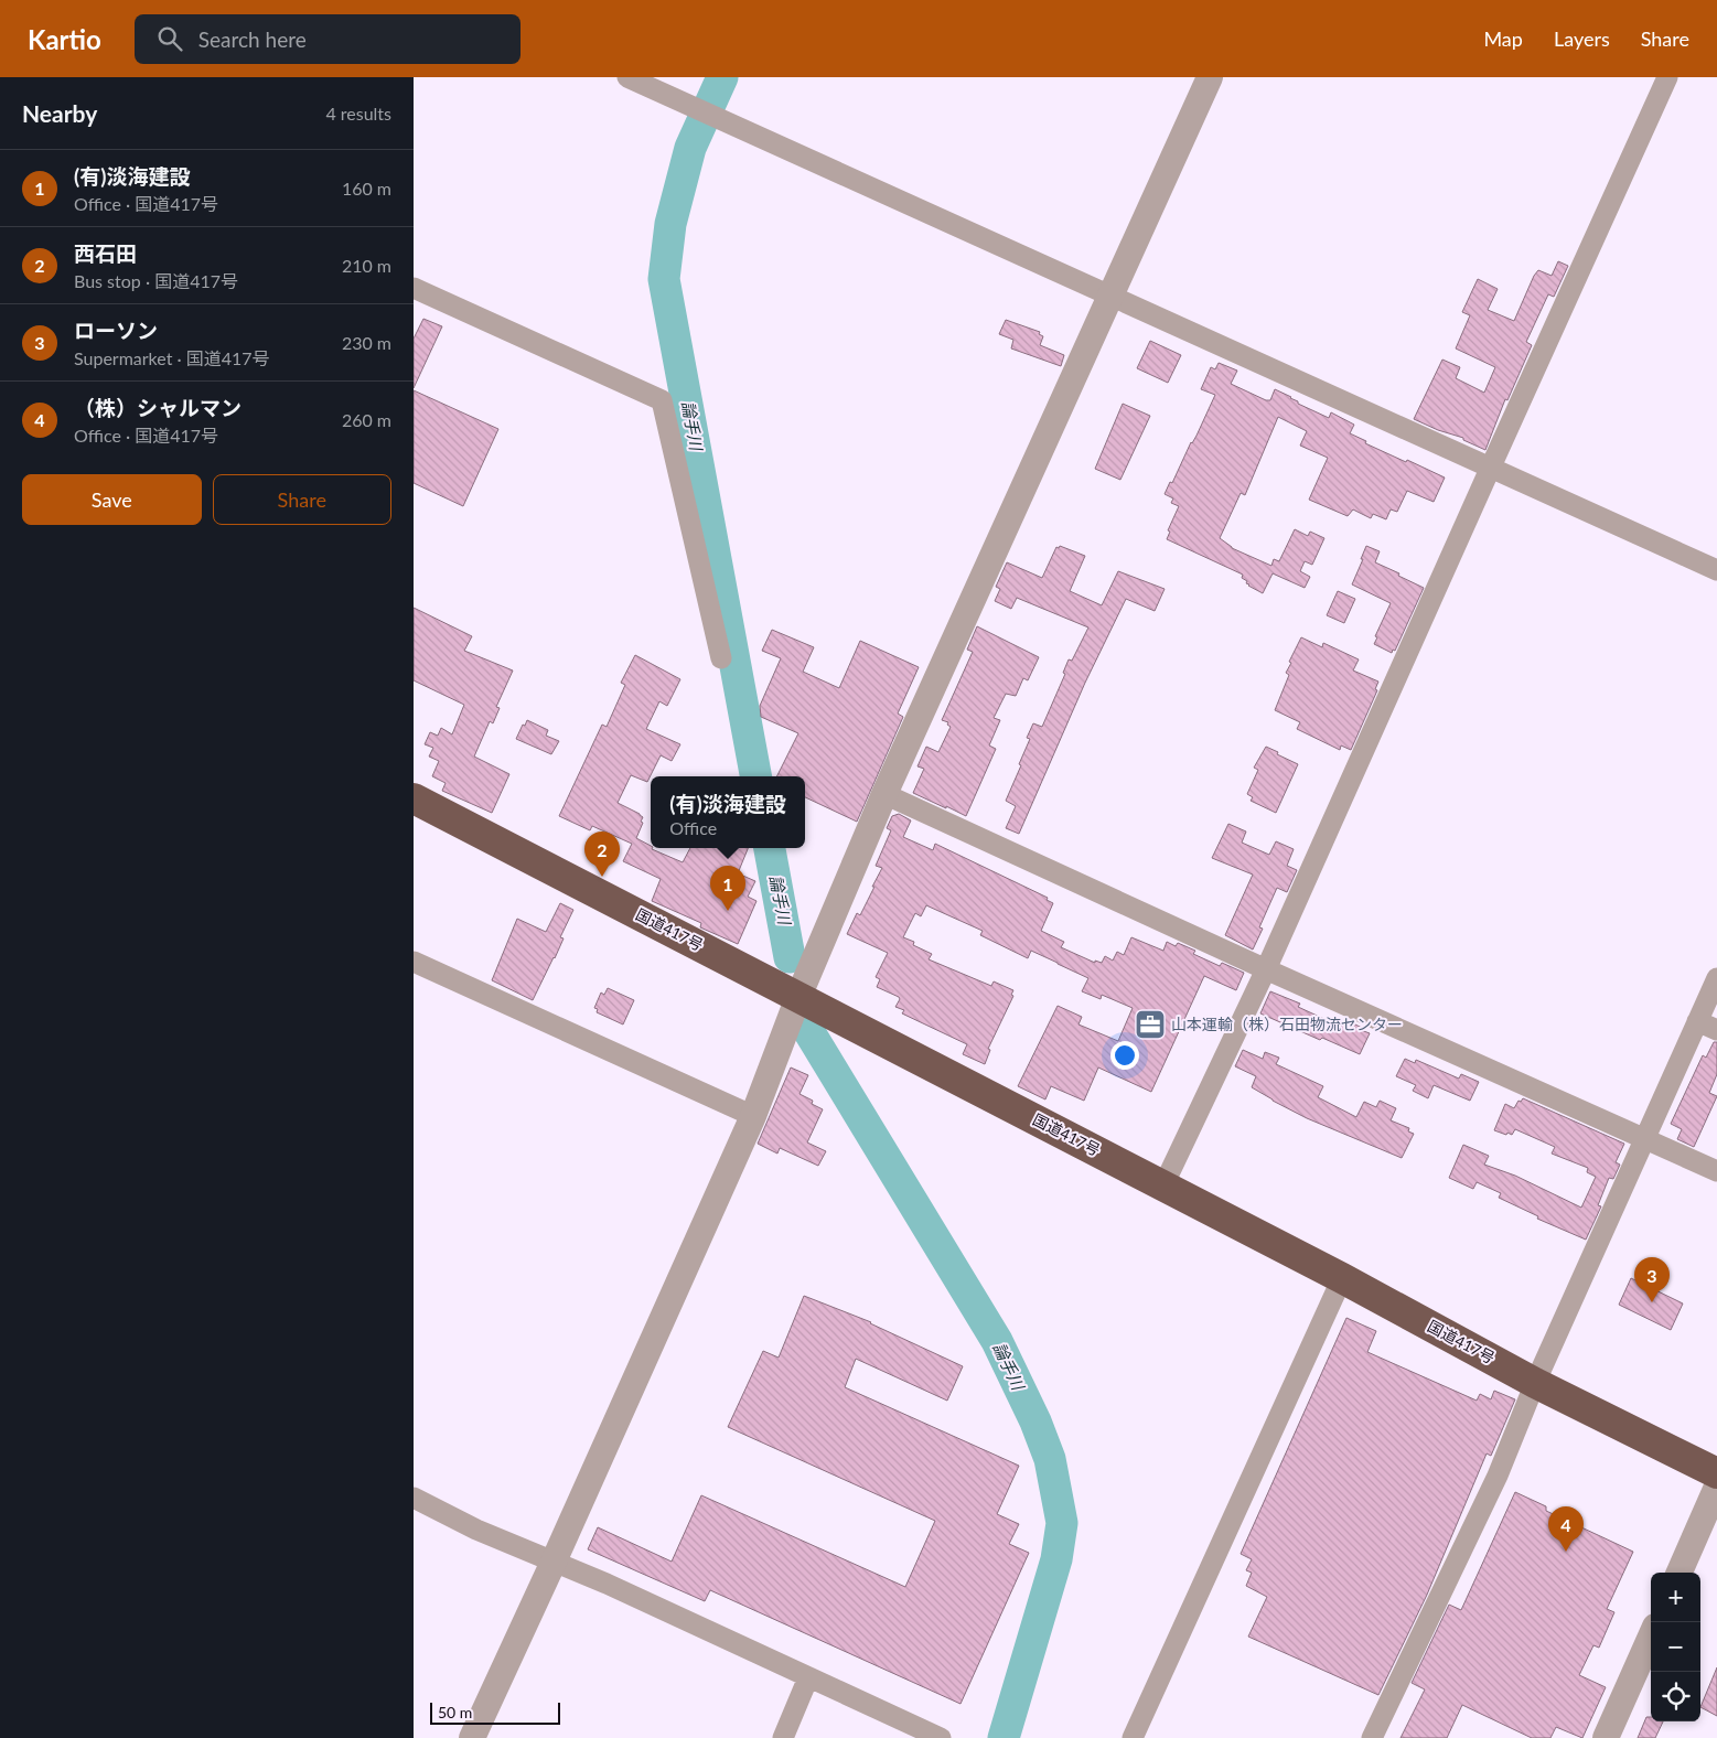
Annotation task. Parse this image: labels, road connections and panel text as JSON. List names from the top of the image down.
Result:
{
  "streets": {
    "highway": ["国道417号"]
  },
  "water": ["論手川"],
  "places": {
    "office": ["山本運輸（株）石田物流センター"]
  },
  "scale_bar": "50 m",
  "page": {
    "header": "Kartio",
    "search": "Search here",
    "nav": ["Map", "Layers", "Share"],
    "heading": ["Nearby", "4 results"],
    "list": [
      {
        "mark": "1",
        "name": "(有)淡海建設",
        "note": "Office · 国道417号",
        "value": "160 m"
      },
      {
        "mark": "2",
        "name": "西石田",
        "note": "Bus stop · 国道417号",
        "value": "210 m"
      },
      {
        "mark": "3",
        "name": "ローソン",
        "note": "Supermarket · 国道417号",
        "value": "230 m"
      },
      {
        "mark": "4",
        "name": "（株）シャルマン",
        "note": "Office · 国道417号",
        "value": "260 m"
      }
    ],
    "buttons": ["Save", "Share"],
    "popup": ["(有)淡海建設", "Office"],
    "pins": [
      "2",
      "1",
      "3",
      "4"
    ],
    "map_buttons": ["+", "−"],
    "scale": "50 m"
  }
}
